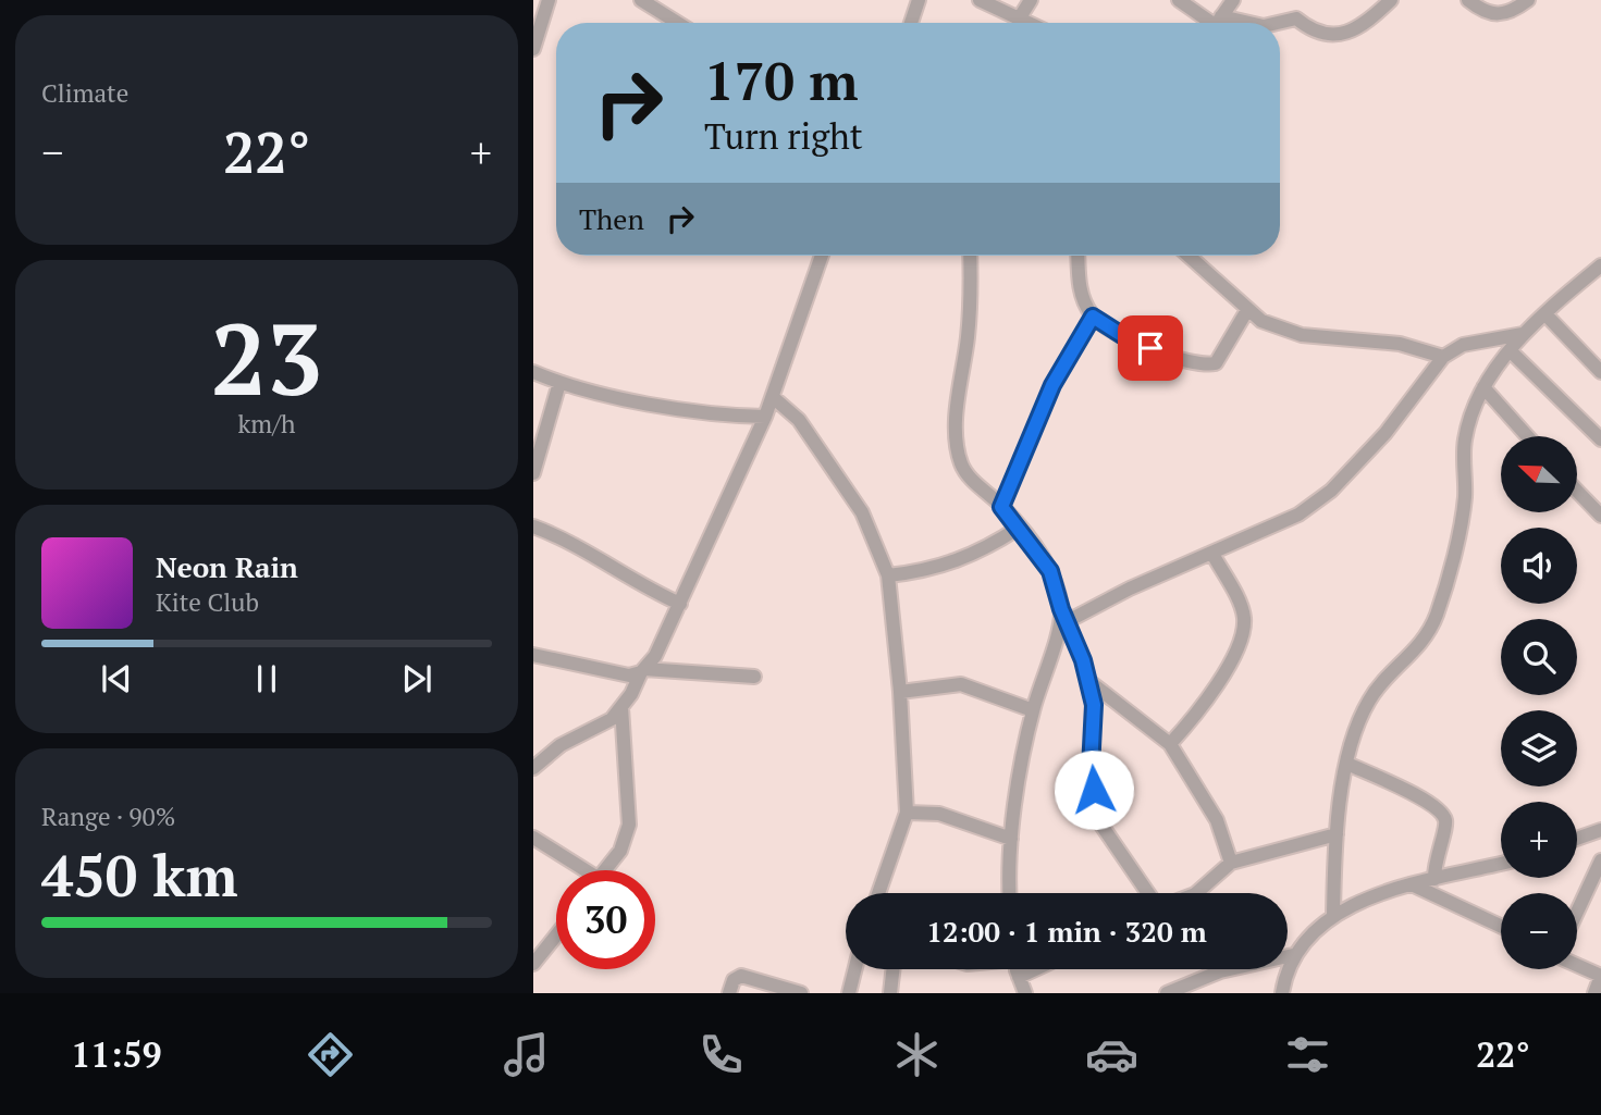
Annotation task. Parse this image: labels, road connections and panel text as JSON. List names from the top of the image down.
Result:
{
  "north": "top left",
  "page": {
    "tile": [
      "Climate",
      ["23", "km/h"],
      ["Range · 90%", "450 km"]
    ],
    "turn": ["170 m", "Turn right"],
    "heat": ["−", "22°", "+"],
    "then": "Then",
    "map_buttons": ["+", "−"],
    "song": ["Neon Rain", "Kite Club"],
    "limit": "30",
    "trip": "12:00 · 1 min · 320 m",
    "tabs": ["11:59", "22°"]
  }
}
